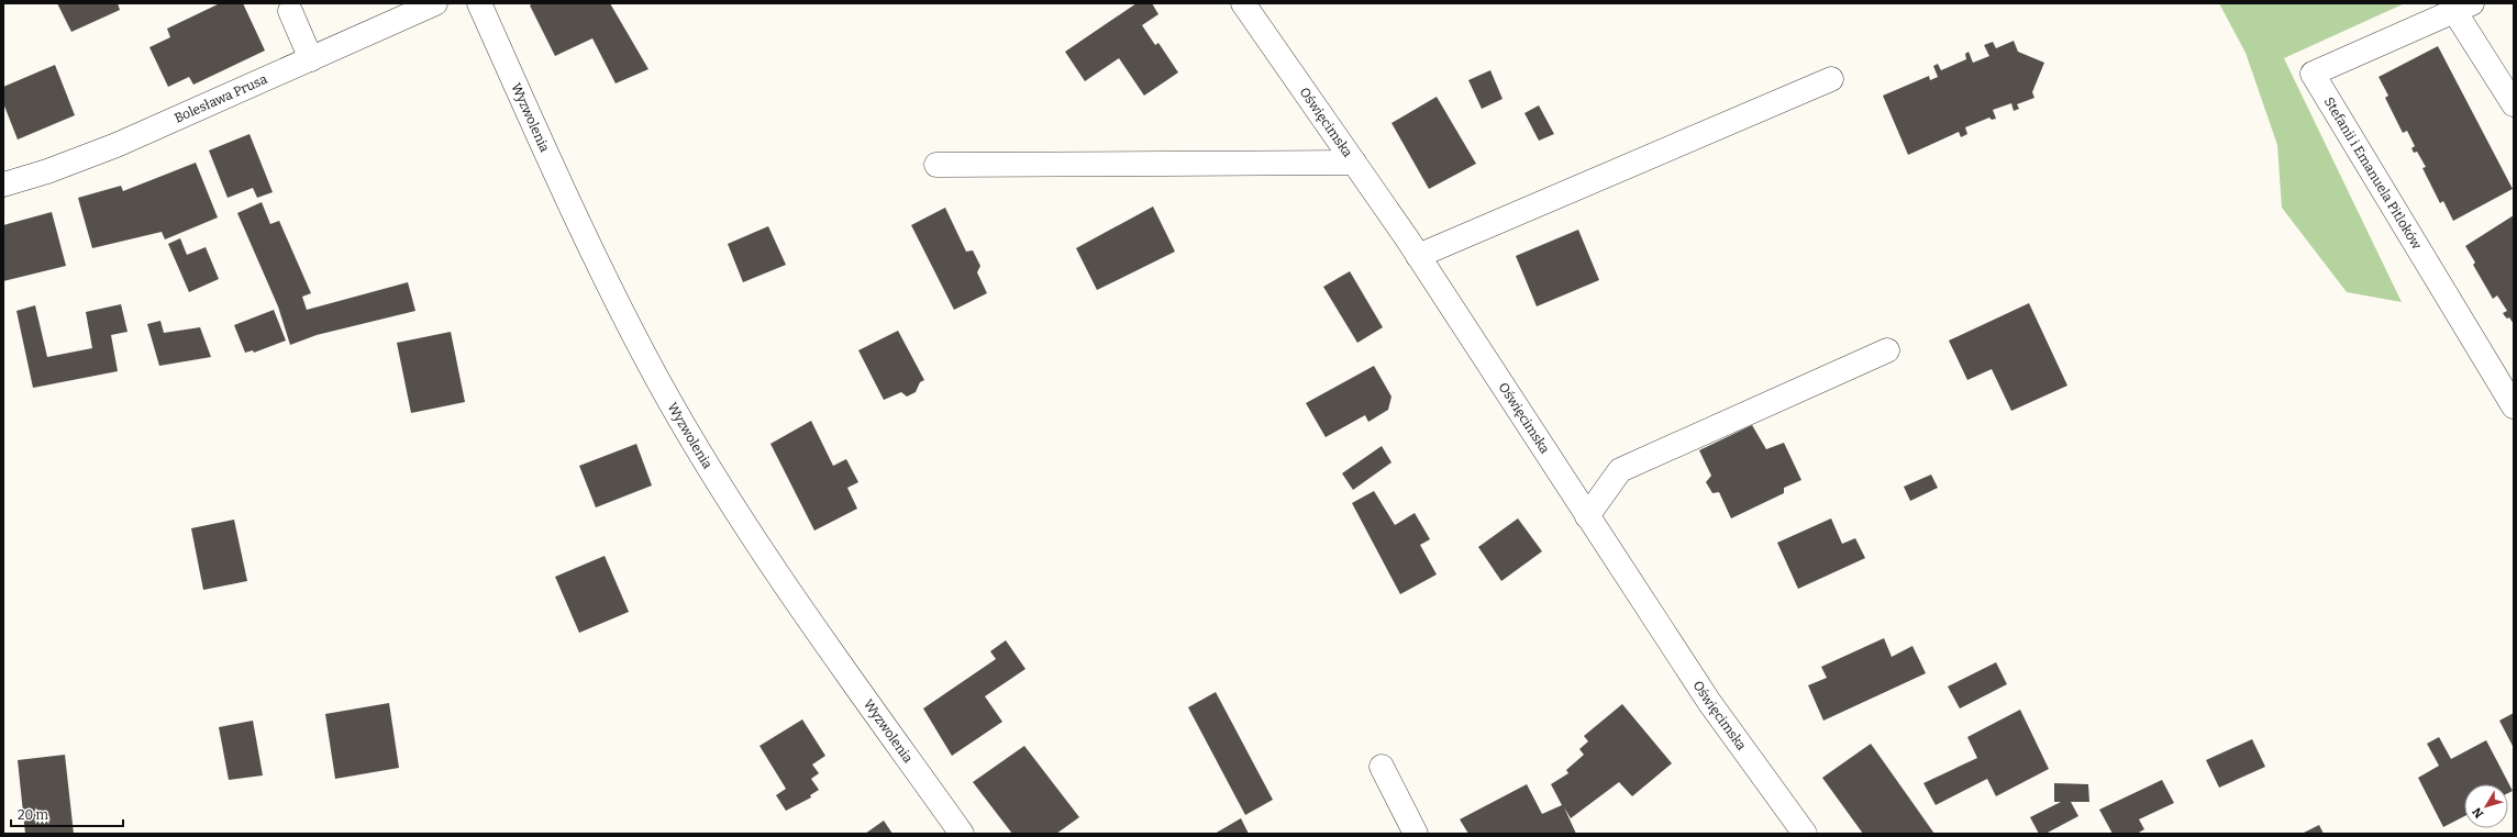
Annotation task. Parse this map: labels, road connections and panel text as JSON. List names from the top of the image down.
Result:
{
  "streets": {
    "street": [
      "Bolesława Prusa",
      "Wyzwolenia",
      "Oświęcimska",
      "Stefanii i Emanuela Pitloków"
    ]
  },
  "scale_bar": "20 m",
  "north": "bottom left"
}
